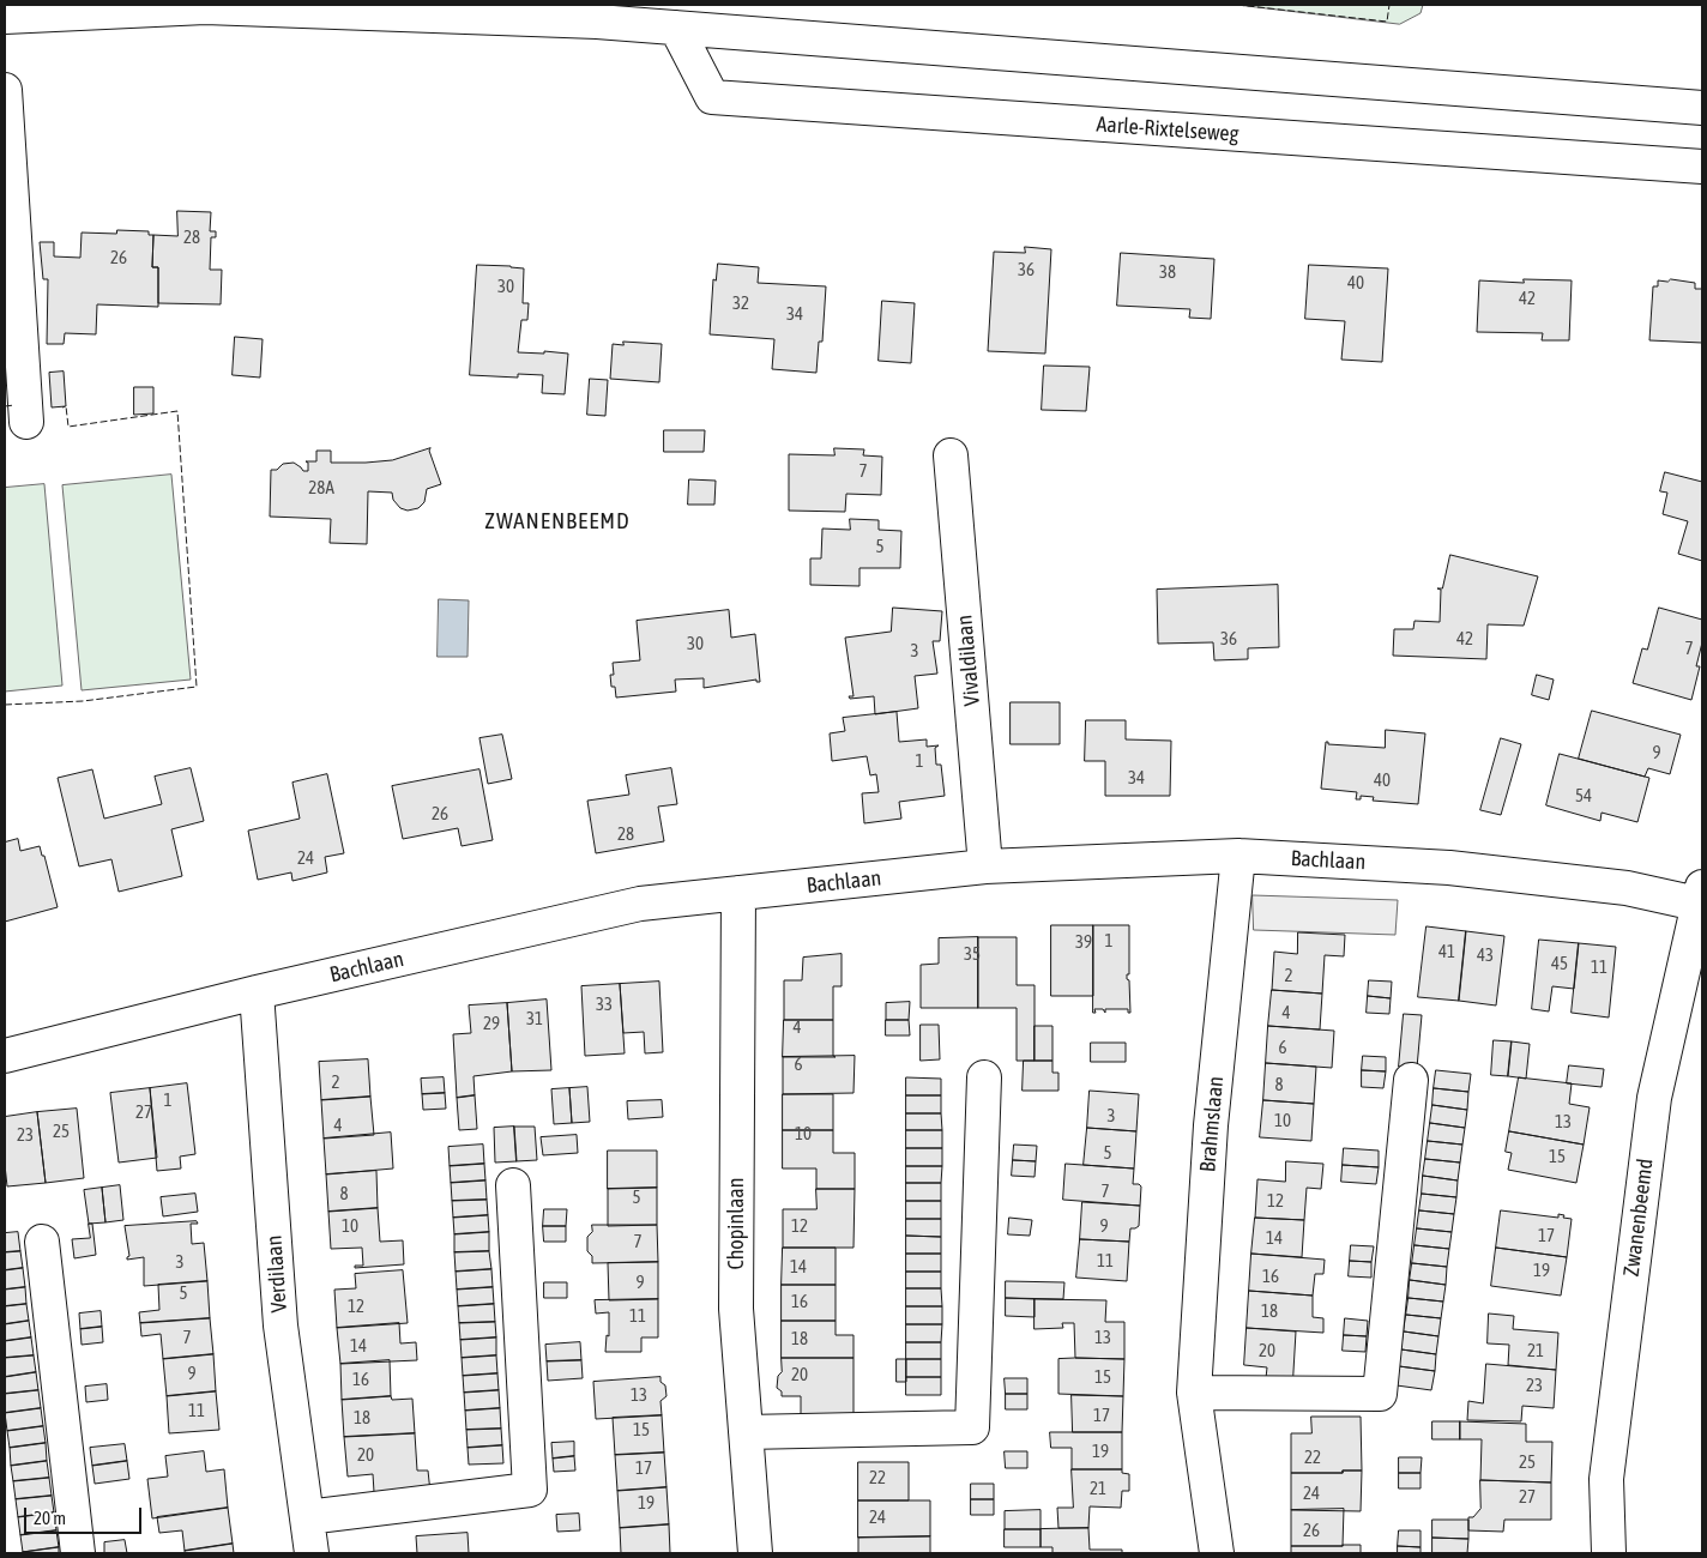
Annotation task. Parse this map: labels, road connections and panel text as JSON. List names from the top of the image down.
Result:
{
  "streets": {
    "street": [
      "Aarle-Rixtelseweg",
      "Vivaldilaan",
      "Bachlaan",
      "Brahmslaan",
      "Zwanenbeemd",
      "Chopinlaan",
      "Verdilaan"
    ]
  },
  "crossings": [
    ["Vivaldilaan", "Bachlaan"],
    ["Bachlaan", "Brahmslaan"],
    ["Bachlaan", "Zwanenbeemd"],
    ["Bachlaan", "Chopinlaan"],
    ["Bachlaan", "Verdilaan"]
  ],
  "districts": ["ZWANENBEEMD"],
  "house_numbers": [
    "28",
    "26",
    "36",
    "38",
    "40",
    "30",
    "42",
    "32",
    "34",
    "7",
    "28A",
    "5",
    "36",
    "42",
    "30",
    "7",
    "3",
    "9",
    "1",
    "34",
    "40",
    "54",
    "26",
    "28",
    "24",
    "1",
    "39",
    "41",
    "35",
    "43",
    "45",
    "11",
    "2",
    "33",
    "4",
    "31",
    "29",
    "4",
    "6",
    "6",
    "2",
    "8",
    "1",
    "27",
    "3",
    "10",
    "13",
    "4",
    "25",
    "10",
    "23",
    "5",
    "15",
    "7",
    "8",
    "5",
    "12",
    "10",
    "12",
    "9",
    "17",
    "14",
    "7",
    "11",
    "3",
    "14",
    "19",
    "16",
    "9",
    "5",
    "16",
    "12",
    "18",
    "11",
    "7",
    "13",
    "18",
    "14",
    "20",
    "21",
    "9",
    "20",
    "15",
    "16",
    "23",
    "13",
    "11",
    "17",
    "18",
    "15",
    "19",
    "20",
    "22",
    "25",
    "17",
    "22",
    "21",
    "24",
    "27",
    "19",
    "24",
    "26"
  ],
  "scale_bar": "20 m"
}
